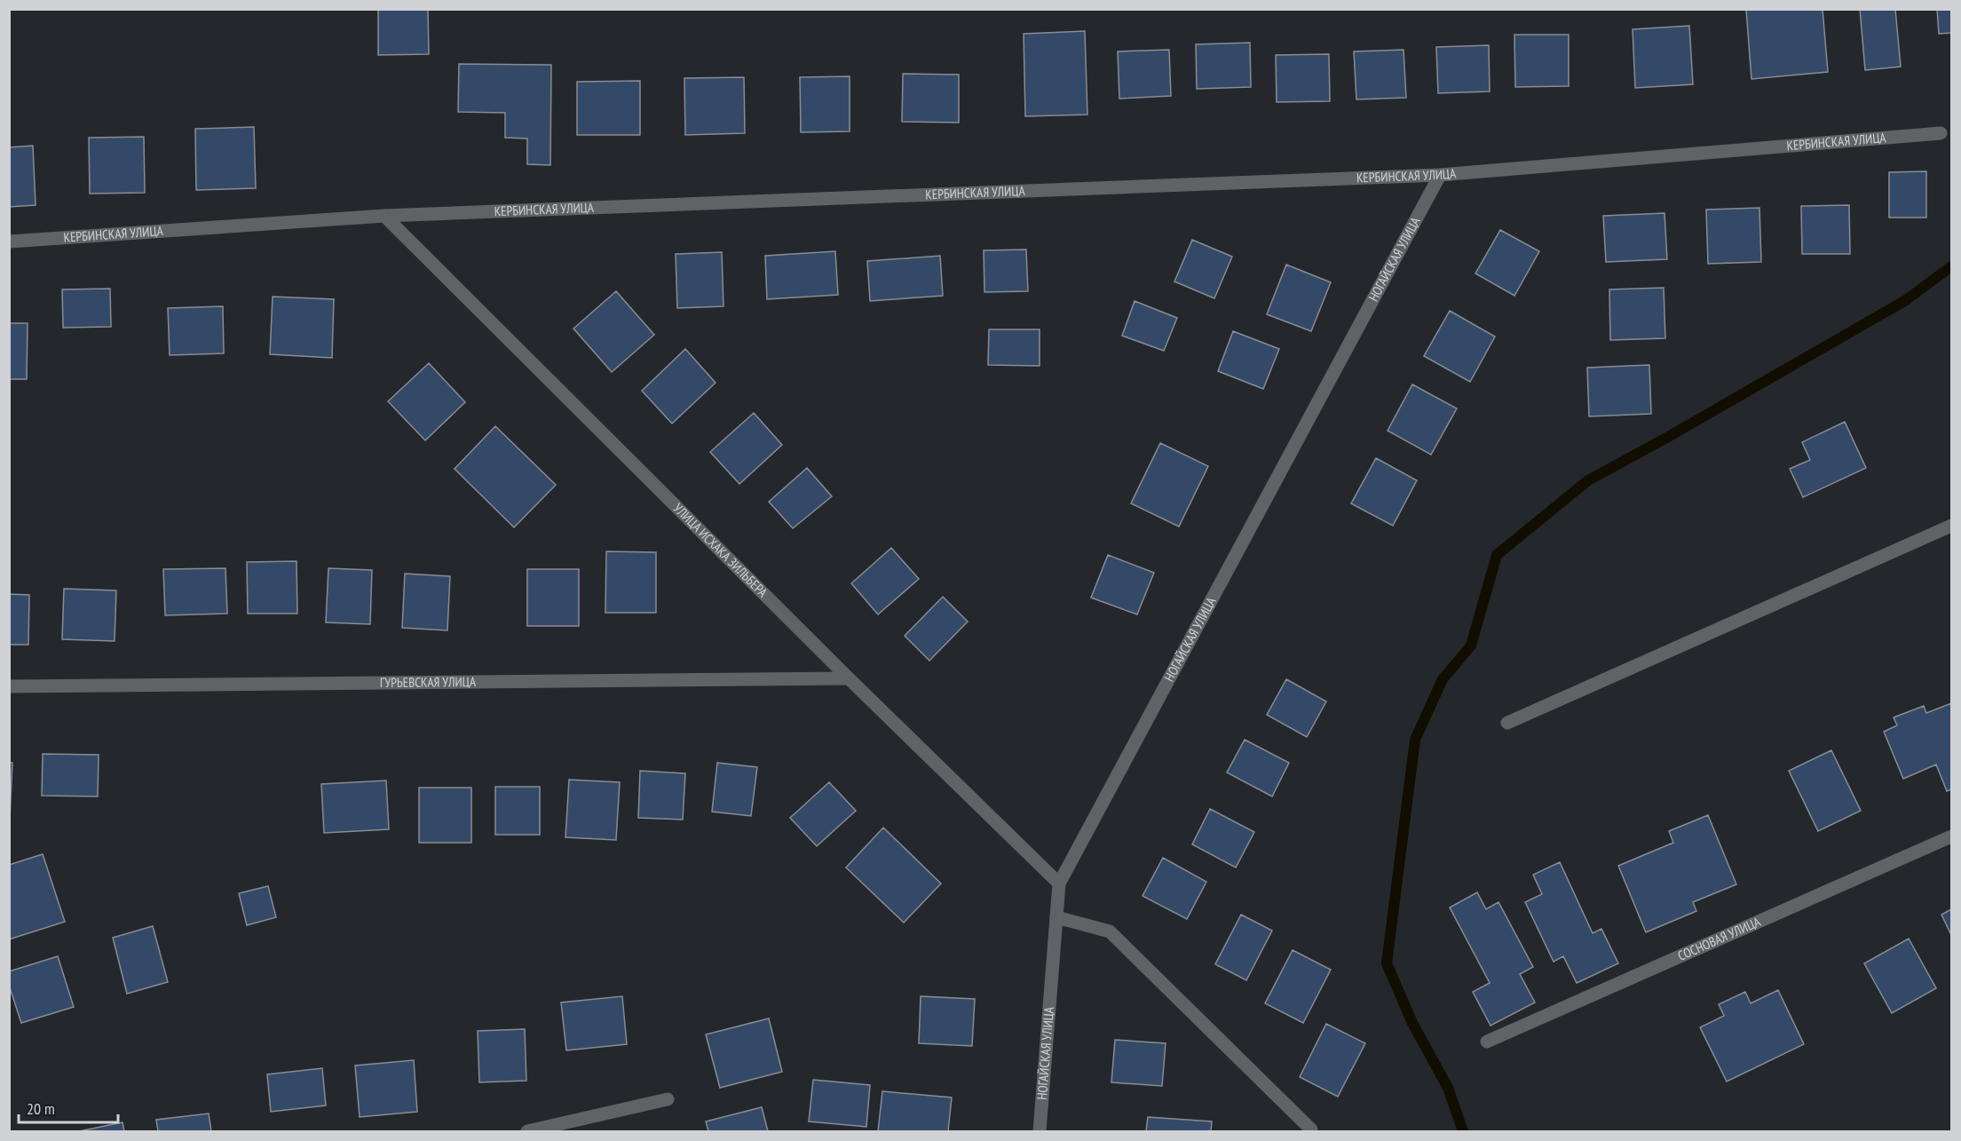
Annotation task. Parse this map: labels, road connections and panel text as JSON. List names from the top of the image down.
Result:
{
  "streets": {
    "street": [
      "КЕРБИНСКАЯ УЛИЦА",
      "НОГАЙСКАЯ УЛИЦА",
      "УЛИЦА ИСХАКА ЗИЛЬБЕРА",
      "ГУРЬЕВСКАЯ УЛИЦА",
      "СОСНОВАЯ УЛИЦА"
    ]
  },
  "crossings": [
    ["КЕРБИНСКАЯ УЛИЦА", "НОГАЙСКАЯ УЛИЦА"],
    ["КЕРБИНСКАЯ УЛИЦА", "УЛИЦА ИСХАКА ЗИЛЬБЕРА"],
    ["НОГАЙСКАЯ УЛИЦА", "УЛИЦА ИСХАКА ЗИЛЬБЕРА"],
    ["УЛИЦА ИСХАКА ЗИЛЬБЕРА", "ГУРЬЕВСКАЯ УЛИЦА"]
  ],
  "scale_bar": "20 m"
}
